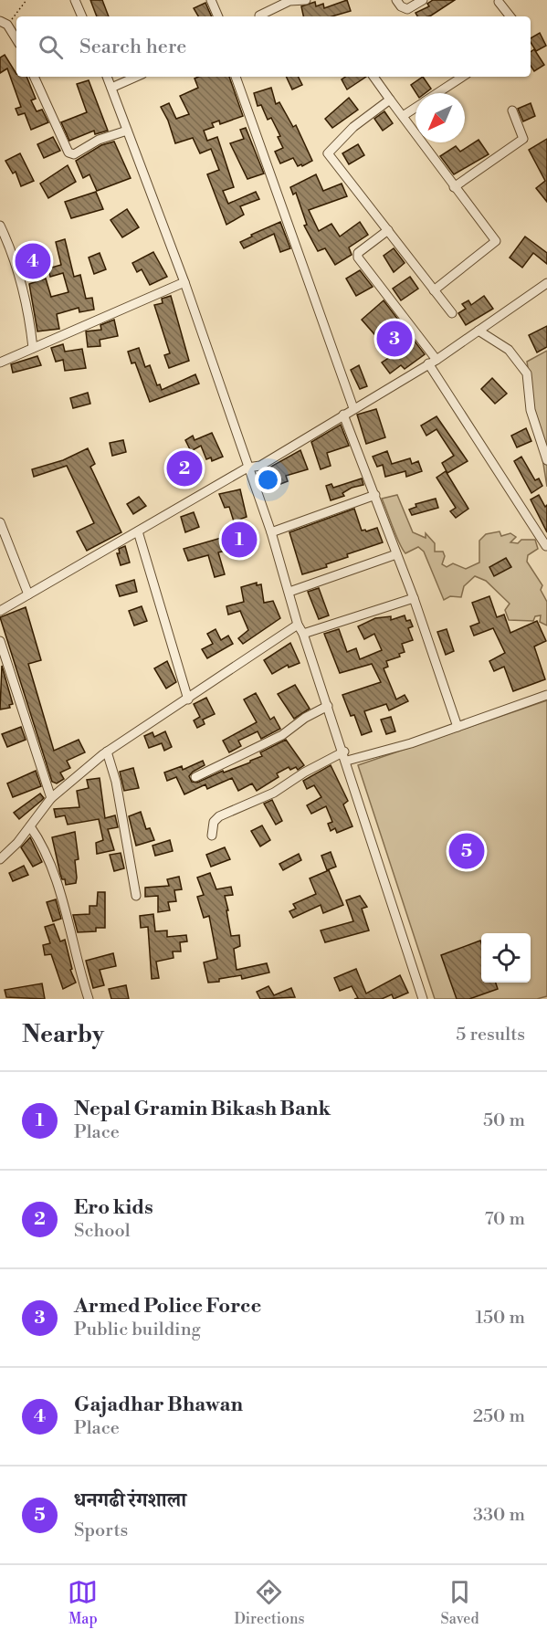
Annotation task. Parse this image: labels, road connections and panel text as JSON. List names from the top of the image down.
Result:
{
  "north": "bottom left",
  "page": {
    "search": "Search here",
    "pins": [
      "4",
      "3",
      "2",
      "1",
      "5"
    ],
    "heading": ["Nearby", "5 results"],
    "list": [
      {
        "mark": "1",
        "name": "Nepal Gramin Bikash Bank",
        "note": "Place",
        "value": "50 m"
      },
      {
        "mark": "2",
        "name": "Ero kids",
        "note": "School",
        "value": "70 m"
      },
      {
        "mark": "3",
        "name": "Armed Police Force",
        "note": "Public building",
        "value": "150 m"
      },
      {
        "mark": "4",
        "name": "Gajadhar Bhawan",
        "note": "Place",
        "value": "250 m"
      },
      {
        "mark": "5",
        "name": "धनगढी रंगशाला",
        "note": "Sports",
        "value": "330 m"
      }
    ],
    "nav": ["Map", "Directions", "Saved"]
  }
}
